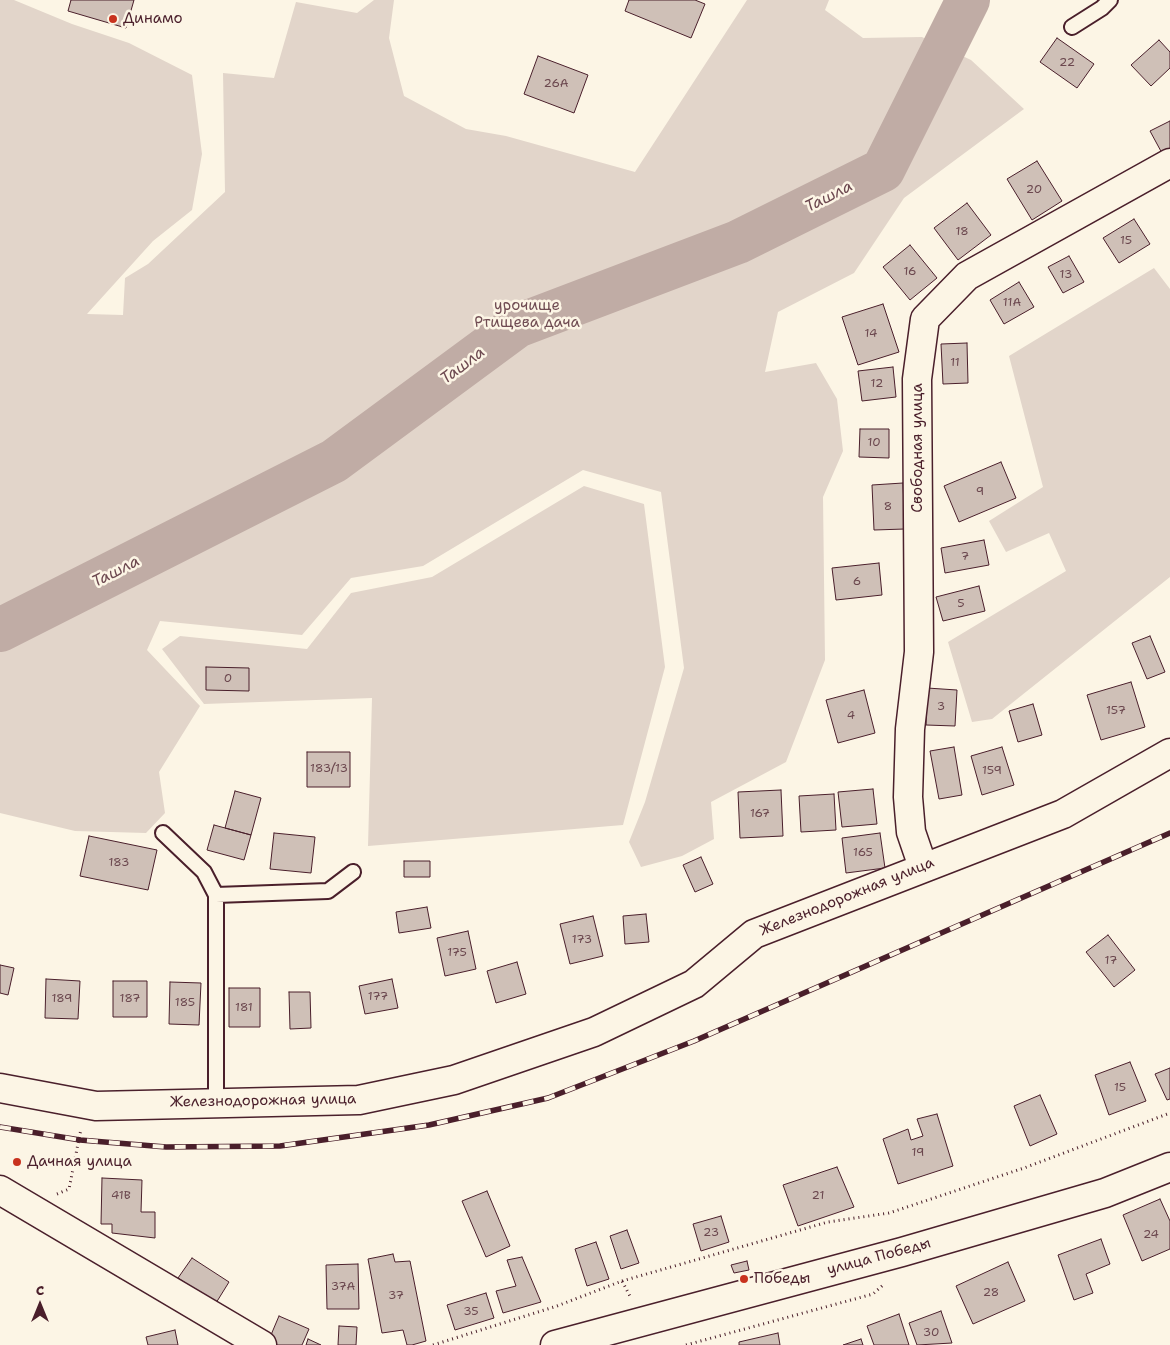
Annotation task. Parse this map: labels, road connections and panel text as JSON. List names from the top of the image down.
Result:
{
  "streets": {
    "street": ["Свободная улица", "Железнодорожная улица", "улица Победы"]
  },
  "crossings": [
    ["Свободная улица", "Железнодорожная улица"]
  ],
  "water": ["Ташла"],
  "parks": ["урочище Ртищева дача"],
  "places": ["Динамо", "Дачная улица", "Победы"],
  "house_numbers": [
    "22",
    "26А",
    "20",
    "18",
    "15",
    "16",
    "13",
    "11А",
    "14",
    "11",
    "12",
    "10",
    "9",
    "8",
    "7",
    "6",
    "5",
    "0",
    "3",
    "157",
    "4",
    "183/13",
    "159",
    "167",
    "165",
    "183",
    "173",
    "175",
    "17",
    "177",
    "189",
    "187",
    "185",
    "181",
    "15",
    "19",
    "41В",
    "21",
    "23",
    "24",
    "37А",
    "28",
    "37",
    "35",
    "30"
  ],
  "north": "top"
}
